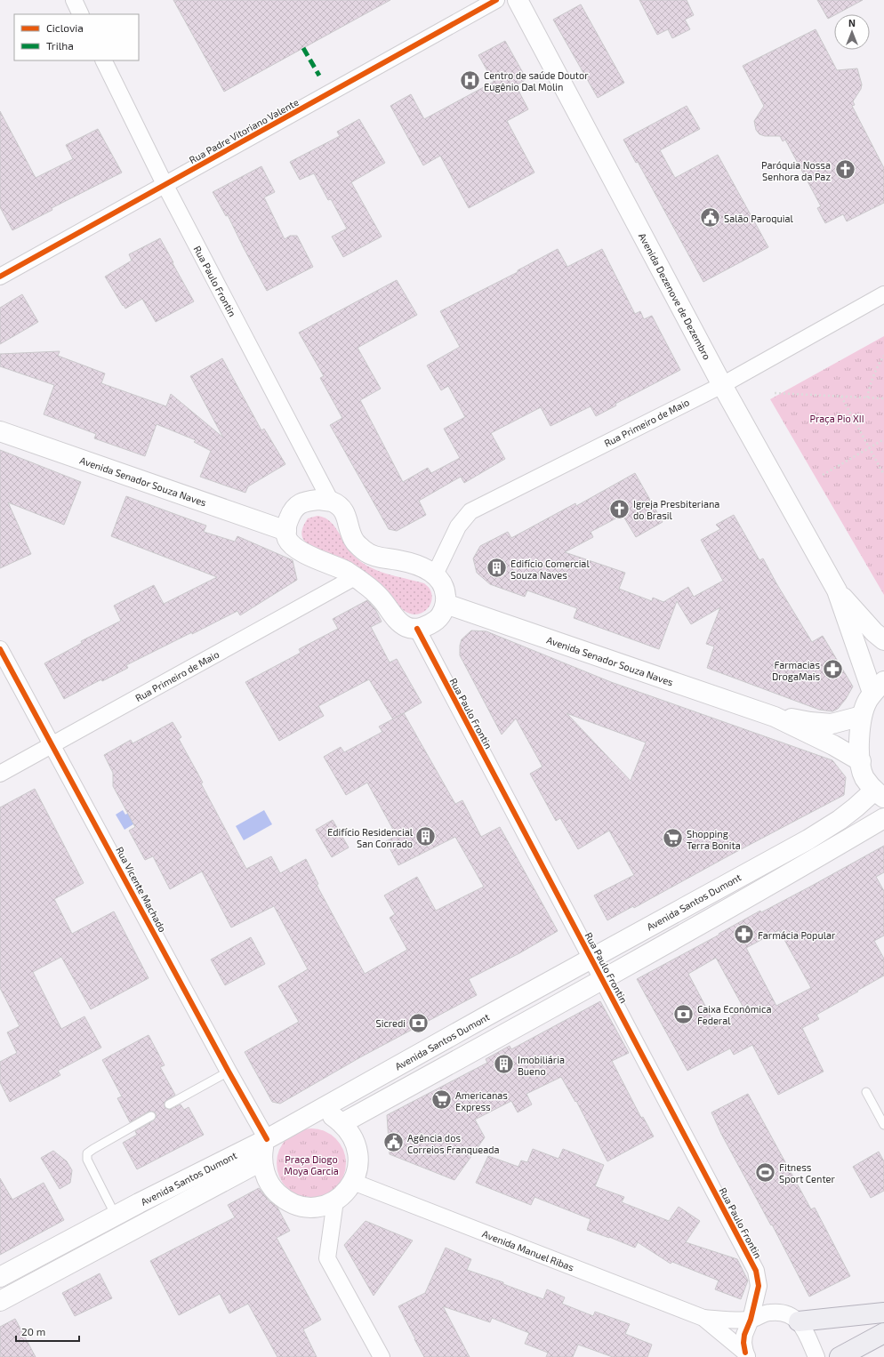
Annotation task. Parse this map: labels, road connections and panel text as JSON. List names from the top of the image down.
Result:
{
  "streets": {
    "main road": ["Avenida Dezenove de Dezembro", "Avenida Senador Souza Naves", "Avenida Santos Dumont"],
    "street": [
      "Rua Padre Vitoriano Valente",
      "Rua Paulo Frontin",
      "Rua Primeiro de Maio",
      "Rua Vicente Machado",
      "Avenida Manuel Ribas"
    ]
  },
  "crossings": [
    ["Rua Padre Vitoriano Valente", "Rua Paulo Frontin"],
    ["Rua Paulo Frontin", "Avenida Santos Dumont"],
    ["Rua Paulo Frontin", "Avenida Manuel Ribas"],
    ["Avenida Dezenove de Dezembro", "Rua Primeiro de Maio"],
    ["Rua Primeiro de Maio", "Rua Vicente Machado"],
    ["Rua Vicente Machado", "Avenida Santos Dumont"],
    ["Rua Vicente Machado", "Avenida Manuel Ribas"],
    ["Avenida Santos Dumont", "Avenida Manuel Ribas"]
  ],
  "parks": ["Praça Pio XII", "Praça Diogo Moya Garcia"],
  "places": {
    "hospital": ["Centro de saúde Doutor Eugênio Dal Molin"],
    "church": ["Paróquia Nossa Senhora da Paz", "Igreja Presbiteriana do Brasil"],
    "public building": ["Salão Paroquial", "Agência dos Correios Franqueada"],
    "building": ["Edifício Comercial Souza Naves", "Edifício Residencial San Conrado", "Imobiliária Bueno"],
    "pharmacy": ["Farmacias DrogaMais", "Farmácia Popular"],
    "supermarket": ["Shopping Terra Bonita", "Americanas Express"],
    "bank": ["Caixa Econômica Federal", "Sicredi"],
    "sports": ["Fitness Sport Center"]
  },
  "legend": ["Ciclovia", "Trilha"],
  "scale_bar": "20 m",
  "north": "top"
}
